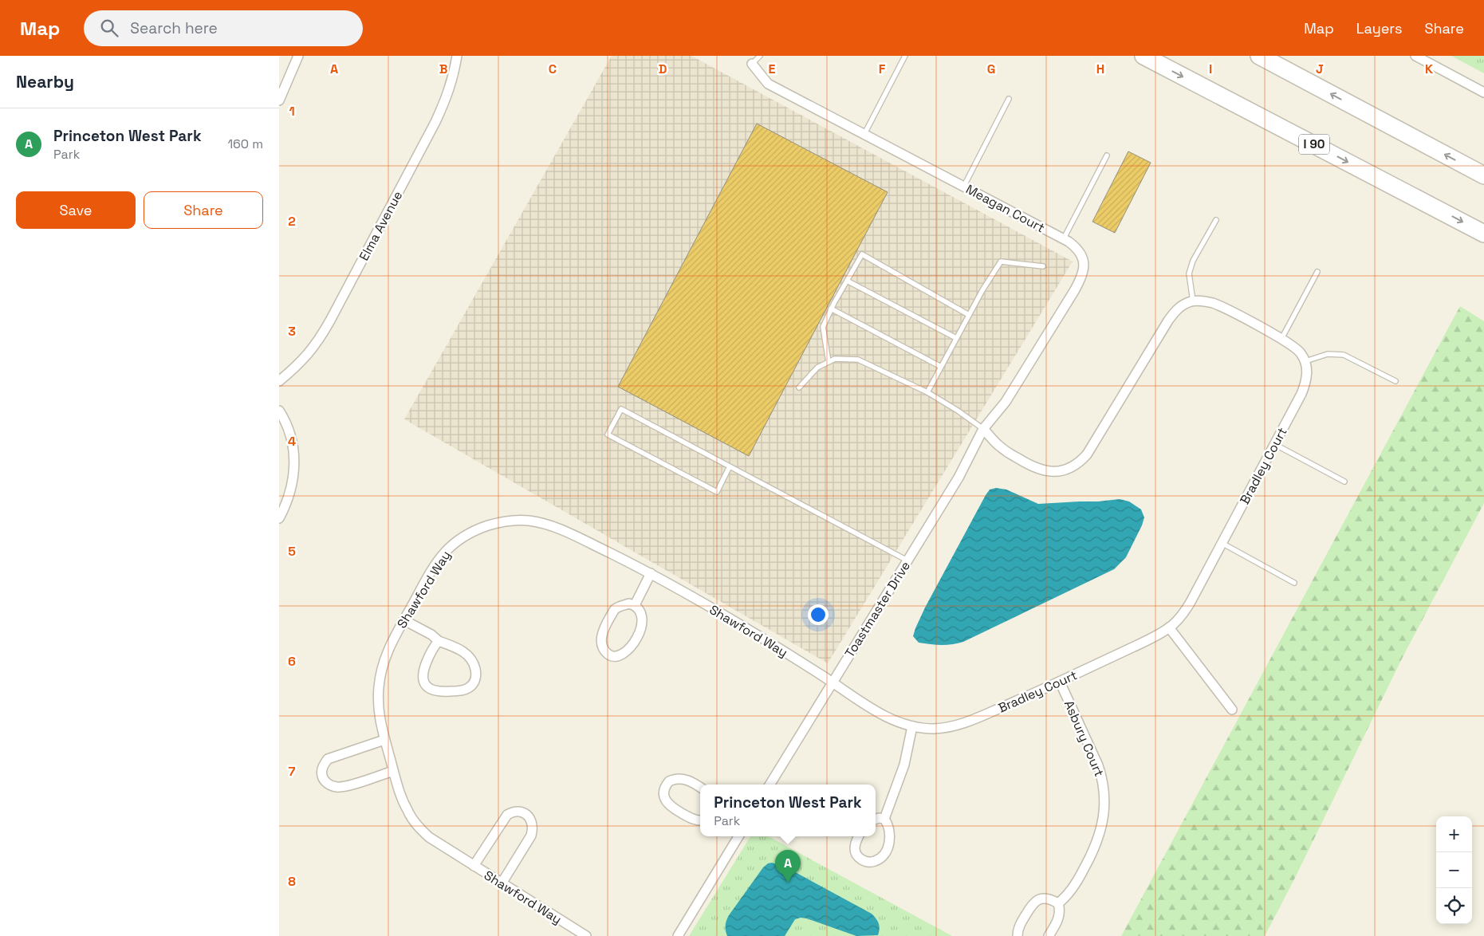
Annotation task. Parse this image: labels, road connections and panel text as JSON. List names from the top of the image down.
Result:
{
  "streets": {
    "highway": ["I 90"],
    "street": [
      "Meagan Court",
      "Elma Avenue",
      "Bradley Court",
      "Shawford Way",
      "Toastmaster Drive",
      "Asbury Court"
    ]
  },
  "crossings": [
    ["Meagan Court", "Toastmaster Drive"],
    ["Bradley Court", "Shawford Way"],
    ["Bradley Court", "Toastmaster Drive"],
    ["Bradley Court", "Asbury Court"],
    ["Shawford Way", "Toastmaster Drive"]
  ],
  "page": {
    "header": "Map",
    "search": "Search here",
    "nav": ["Map", "Layers", "Share"],
    "heading": "Nearby",
    "list": [
      {
        "mark": "A",
        "name": "Princeton West Park",
        "note": "Park",
        "value": "160 m"
      }
    ],
    "buttons": ["Save", "Share"],
    "popup": ["Princeton West Park", "Park"],
    "map_buttons": ["+", "−"],
    "pins": "A"
  },
  "grid": {
    "columns": [
      "A",
      "B",
      "C",
      "D",
      "E",
      "F",
      "G",
      "H",
      "I",
      "J",
      "K"
    ],
    "rows": [
      "1",
      "2",
      "3",
      "4",
      "5",
      "6",
      "7",
      "8"
    ]
  }
}
